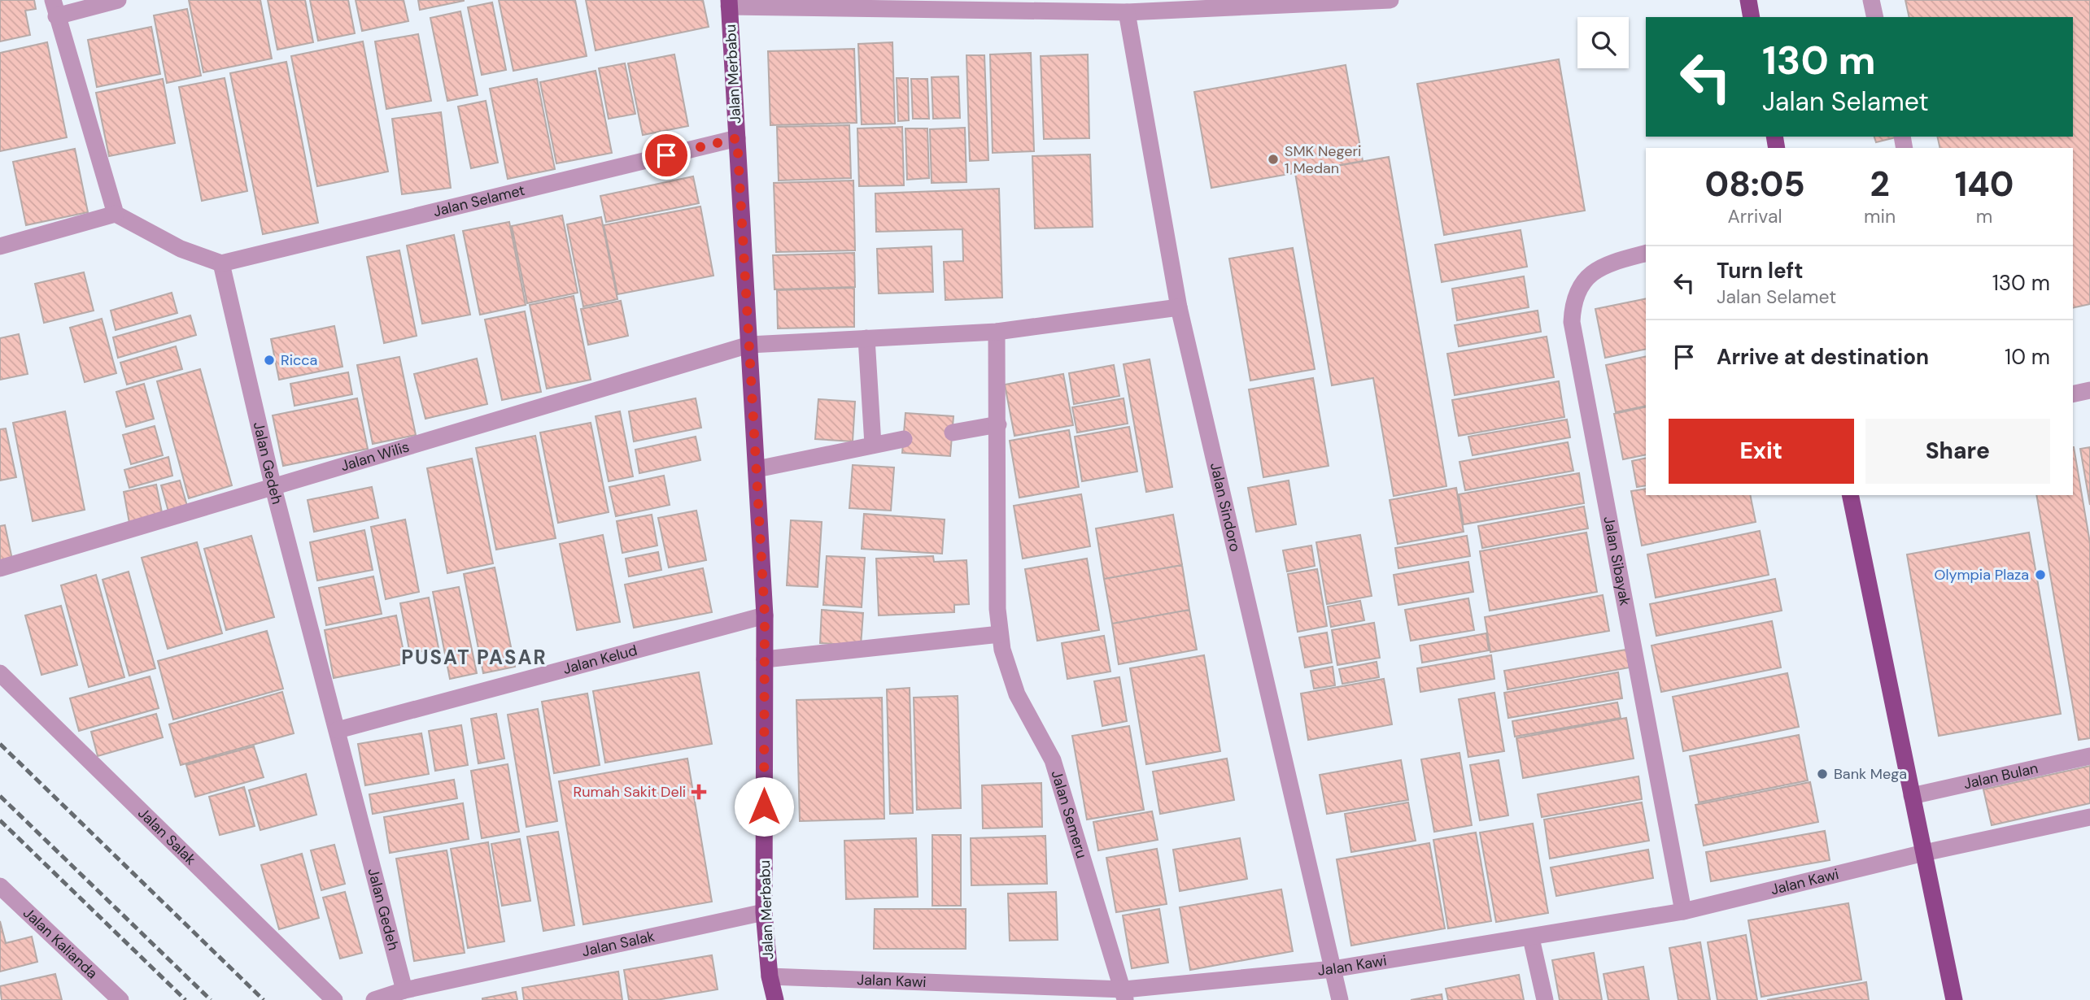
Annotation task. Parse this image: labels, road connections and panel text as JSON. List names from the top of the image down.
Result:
{
  "streets": {
    "main road": ["Jalan Merbabu"],
    "street": [
      "Jalan Selamet",
      "Jalan Wilis",
      "Jalan Gedeh",
      "Jalan Sindoro",
      "Jalan Sibayak",
      "Jalan Kelud",
      "Jalan Bulan",
      "Jalan Semeru",
      "Jalan Salak",
      "Jalan Kawi",
      "Jalan Kalianda"
    ]
  },
  "crossings": [
    ["Jalan Merbabu", "Jalan Selamet"],
    ["Jalan Merbabu", "Jalan Wilis"],
    ["Jalan Merbabu", "Jalan Kelud"],
    ["Jalan Merbabu", "Jalan Salak"],
    ["Jalan Merbabu", "Jalan Kawi"],
    ["Jalan Selamet", "Jalan Gedeh"],
    ["Jalan Wilis", "Jalan Gedeh"],
    ["Jalan Wilis", "Jalan Sindoro"],
    ["Jalan Wilis", "Jalan Semeru"],
    ["Jalan Gedeh", "Jalan Kelud"],
    ["Jalan Gedeh", "Jalan Salak"],
    ["Jalan Sindoro", "Jalan Kawi"],
    ["Jalan Sibayak", "Jalan Kawi"],
    ["Jalan Semeru", "Jalan Kawi"]
  ],
  "districts": ["PUSAT PASAR"],
  "places": {
    "other": [
      "SMK Negeri 1 Medan",
      "Ricca",
      "Olympia Plaza",
      "Bank Mega"
    ],
    "health": ["Rumah Sakit Deli"]
  },
  "page": {
    "turn": ["130 m", "Jalan Selamet"],
    "eta": [
      "08:05",
      "Arrival",
      "2",
      "min",
      "140",
      "m"
    ],
    "list": [
      {
        "name": "Turn left",
        "note": "Jalan Selamet",
        "value": "130 m"
      },
      {
        "name": "Arrive at destination",
        "value": "10 m"
      }
    ],
    "buttons": ["Exit", "Share"]
  }
}
